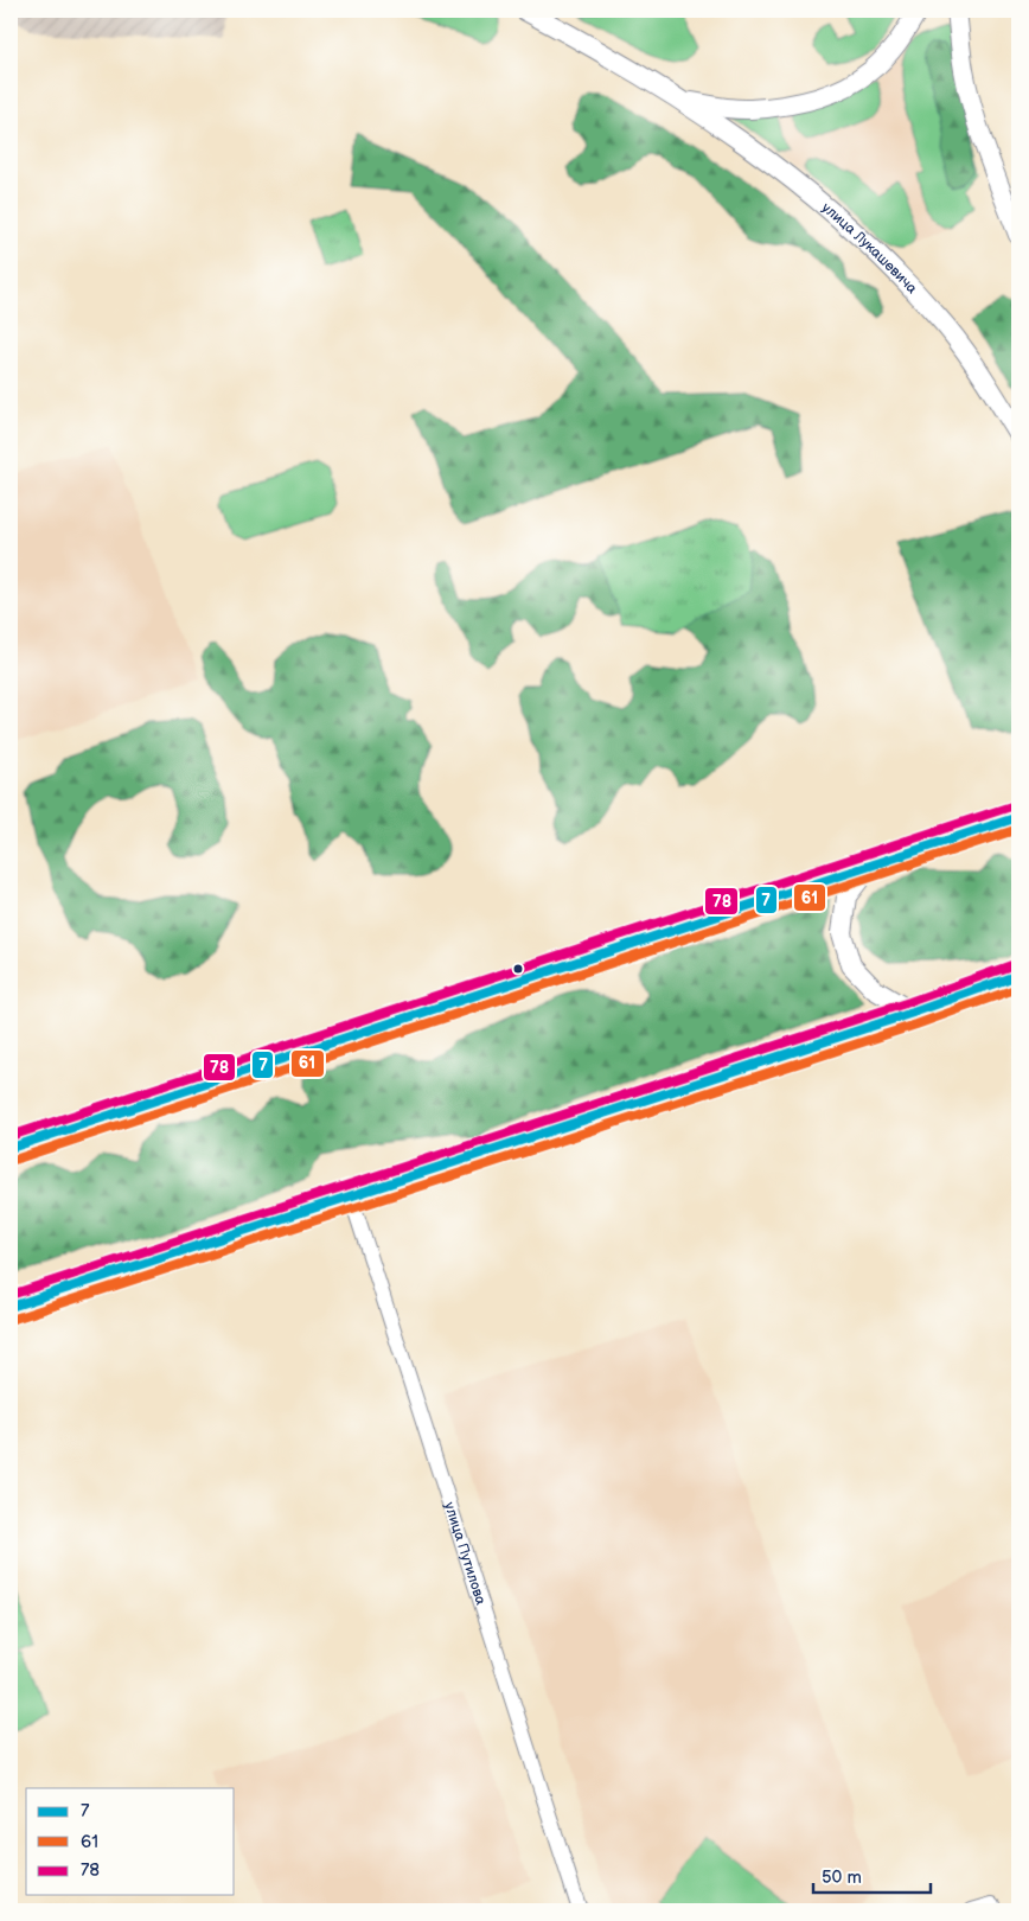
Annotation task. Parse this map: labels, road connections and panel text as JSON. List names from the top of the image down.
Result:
{
  "streets": {
    "main road": ["улица Лукашевича"],
    "street": ["улица Путилова"]
  },
  "lines": ["transit line 78", "transit line 7", "transit line 61"],
  "legend": ["7", "61", "78"],
  "scale_bar": "50 m"
}
